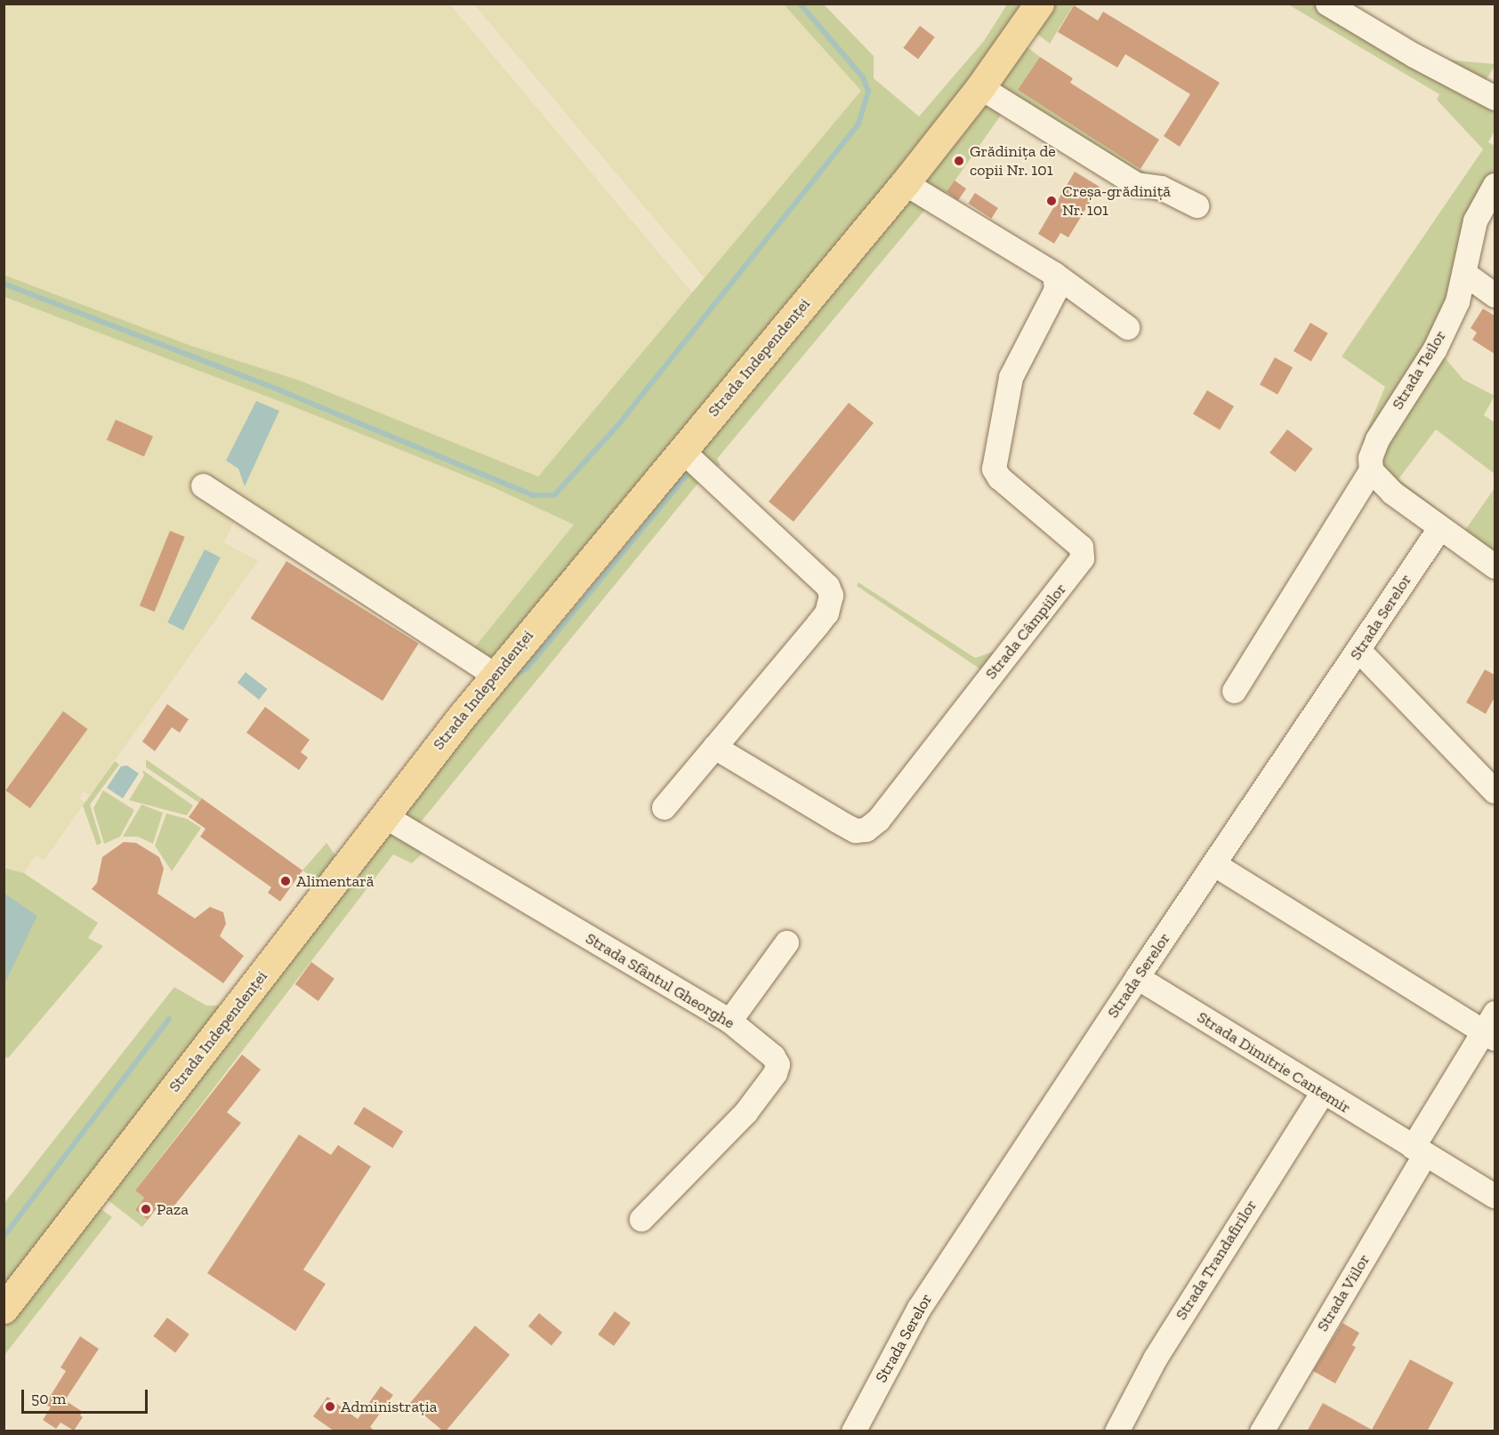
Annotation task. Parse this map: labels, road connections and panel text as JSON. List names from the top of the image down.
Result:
{
  "streets": {
    "main road": ["Strada Independenței"],
    "street": [
      "Strada Teilor",
      "Strada Serelor",
      "Strada Câmpiilor",
      "Strada Sfântul Gheorghe",
      "Strada Dimitrie Cantemir",
      "Strada Trandafirilor",
      "Strada Viilor"
    ]
  },
  "crossings": [
    ["Strada Independenței", "Strada Sfântul Gheorghe"],
    ["Strada Serelor", "Strada Dimitrie Cantemir"],
    ["Strada Dimitrie Cantemir", "Strada Trandafirilor"],
    ["Strada Dimitrie Cantemir", "Strada Viilor"]
  ],
  "places": [
    "Grădinița de copii Nr. 101",
    "Creșa-grădiniță Nr. 101",
    "Alimentară",
    "Paza",
    "Administrația"
  ],
  "scale_bar": "50 m"
}
